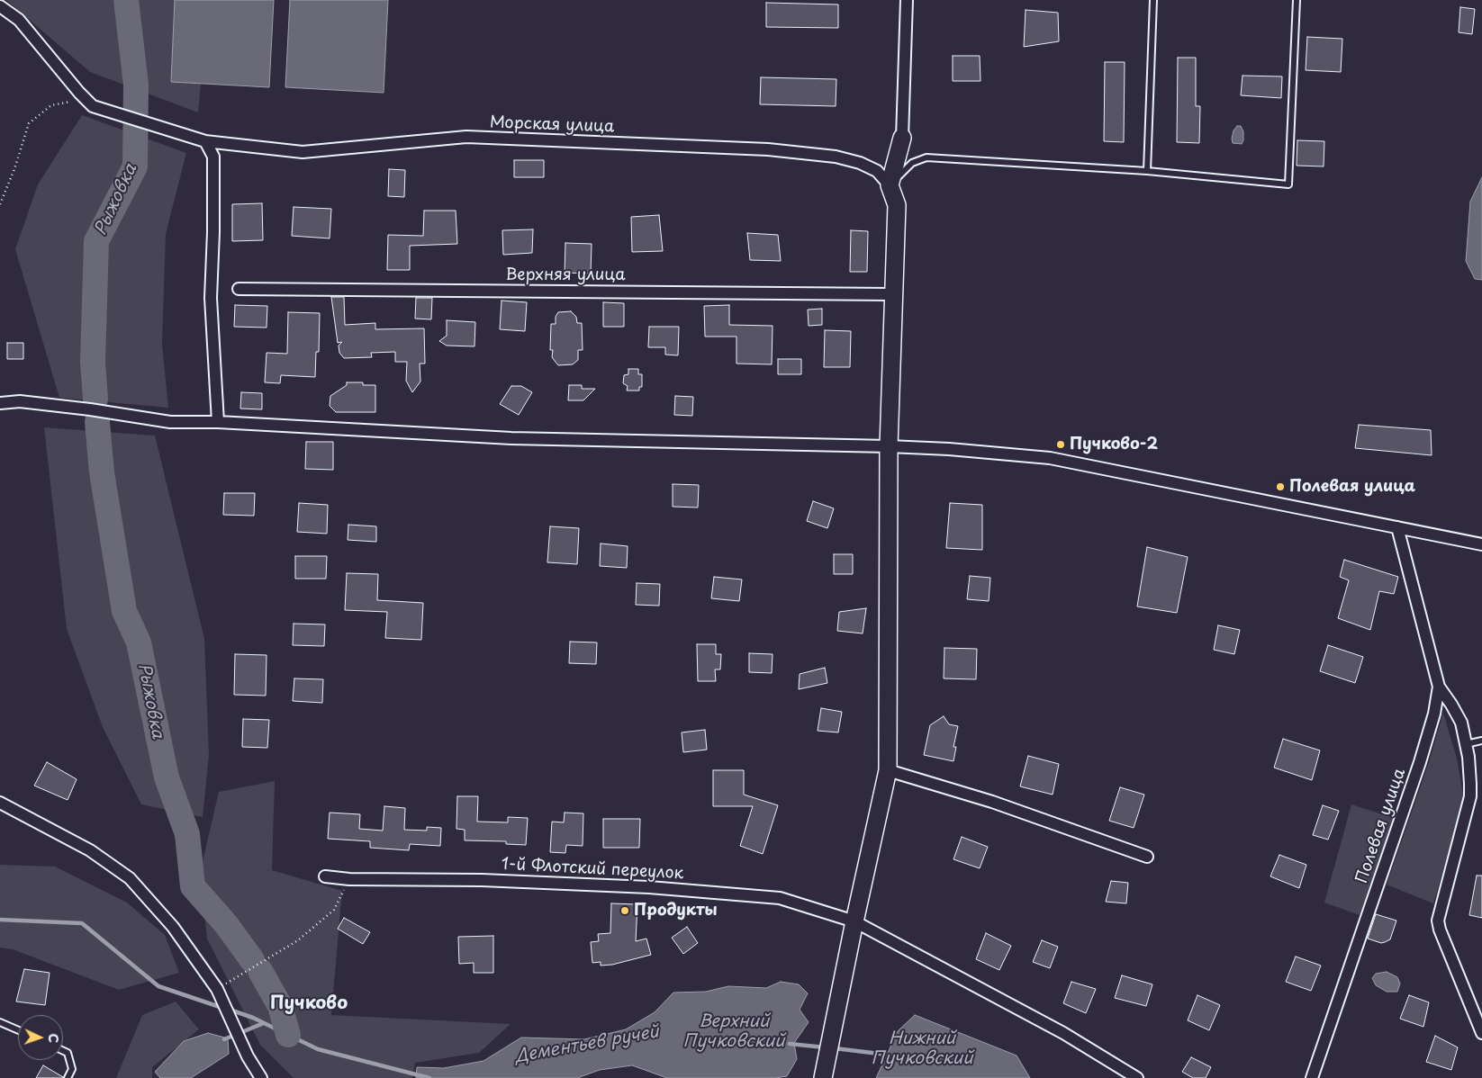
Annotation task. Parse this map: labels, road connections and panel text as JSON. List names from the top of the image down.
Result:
{
  "streets": {
    "street": [
      "Морская улица",
      "Верхняя улица",
      "Полевая улица",
      "1-й Флотский переулок"
    ]
  },
  "districts": ["Пучково"],
  "water": [
    "Рыжовка",
    "Верхний Пучковский",
    "Нижний Пучковский",
    "Дементьев ручей"
  ],
  "places": ["Пучково-2", "Полевая улица", "Продукты"],
  "north": "right"
}
